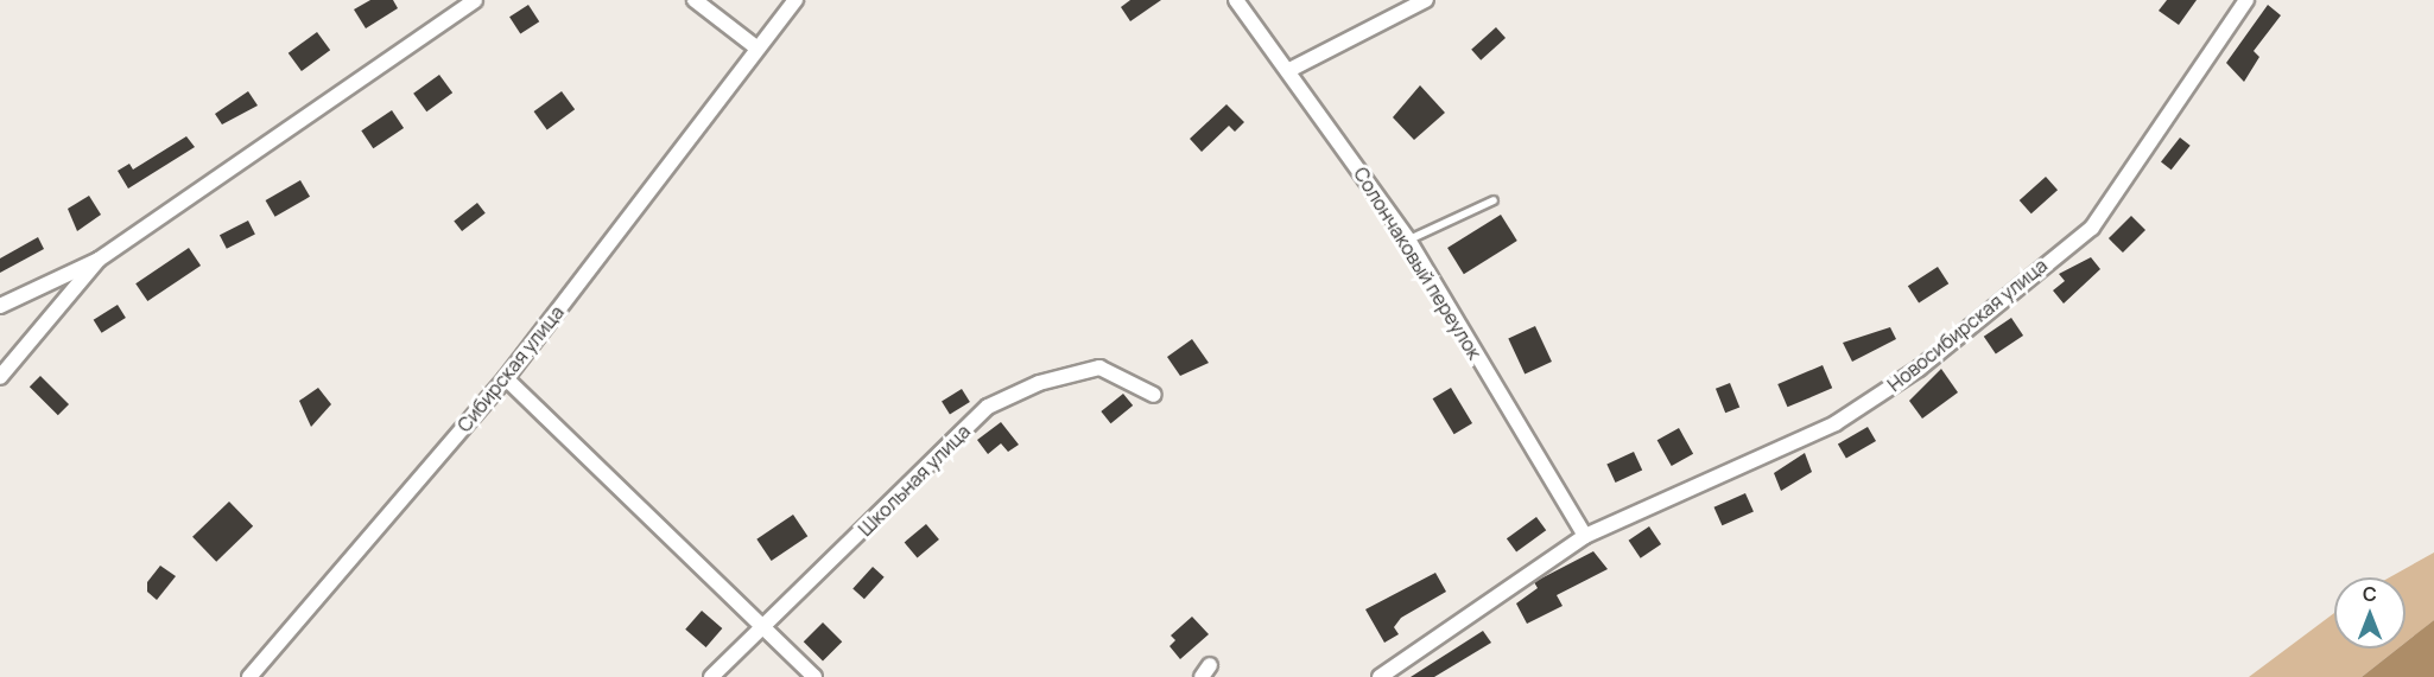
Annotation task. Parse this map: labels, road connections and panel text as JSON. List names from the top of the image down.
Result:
{
  "streets": {
    "street": [
      "Солончаковый переулок",
      "Новосибирская улица",
      "Сибирская улица",
      "Школьная улица"
    ]
  },
  "crossings": [
    ["Солончаковый переулок", "Новосибирская улица"]
  ],
  "north": "top"
}
